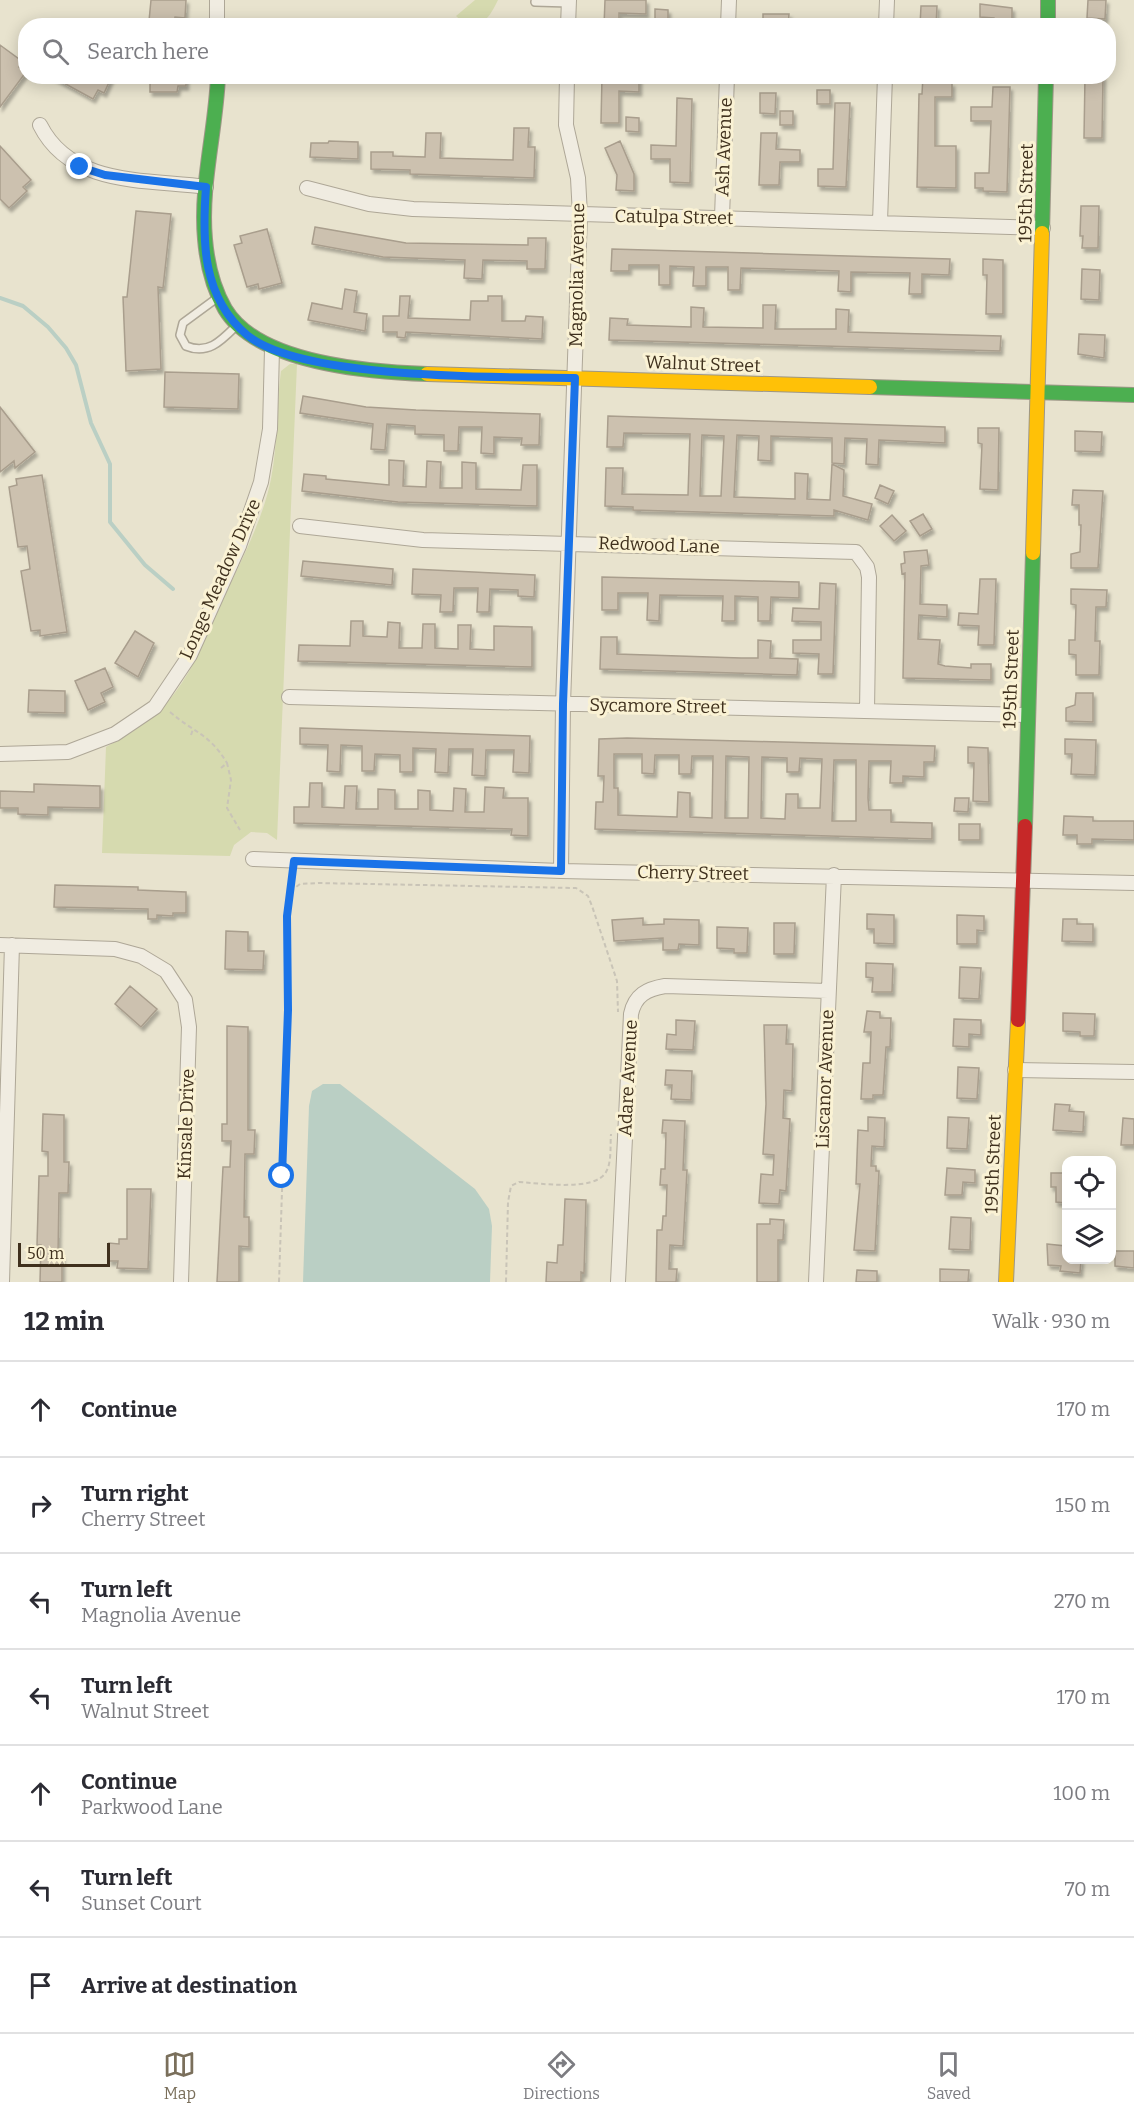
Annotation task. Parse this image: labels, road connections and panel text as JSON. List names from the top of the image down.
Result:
{
  "streets": {
    "street": [
      "Ash Avenue",
      "195th Street",
      "Catulpa Street",
      "Magnolia Avenue",
      "Walnut Street",
      "Redwood Lane",
      "Longe Meadow Drive",
      "Sycamore Street",
      "Cherry Street",
      "Adare Avenue",
      "Liscanor Avenue",
      "Kinsale Drive"
    ]
  },
  "crossings": [
    ["Ash Avenue", "Catulpa Street"],
    ["195th Street", "Catulpa Street"],
    ["195th Street", "Walnut Street"],
    ["195th Street", "Sycamore Street"],
    ["195th Street", "Cherry Street"],
    ["Catulpa Street", "Magnolia Avenue"],
    ["Magnolia Avenue", "Walnut Street"],
    ["Magnolia Avenue", "Redwood Lane"],
    ["Magnolia Avenue", "Sycamore Street"],
    ["Magnolia Avenue", "Cherry Street"],
    ["Walnut Street", "Longe Meadow Drive"],
    ["Redwood Lane", "Sycamore Street"],
    ["Cherry Street", "Liscanor Avenue"],
    ["Adare Avenue", "Liscanor Avenue"]
  ],
  "scale_bar": "50 m",
  "page": {
    "search": "Search here",
    "scale": "50 m",
    "heading": ["12 min", "Walk · 930 m"],
    "list": [
      ["Continue", "170 m"],
      ["Turn right", "Cherry Street", "150 m"],
      ["Turn left", "Magnolia Avenue", "270 m"],
      ["Turn left", "Walnut Street", "170 m"],
      ["Continue", "Parkwood Lane", "100 m"],
      ["Turn left", "Sunset Court", "70 m"],
      "Arrive at destination"
    ],
    "nav": ["Map", "Directions", "Saved"]
  }
}
